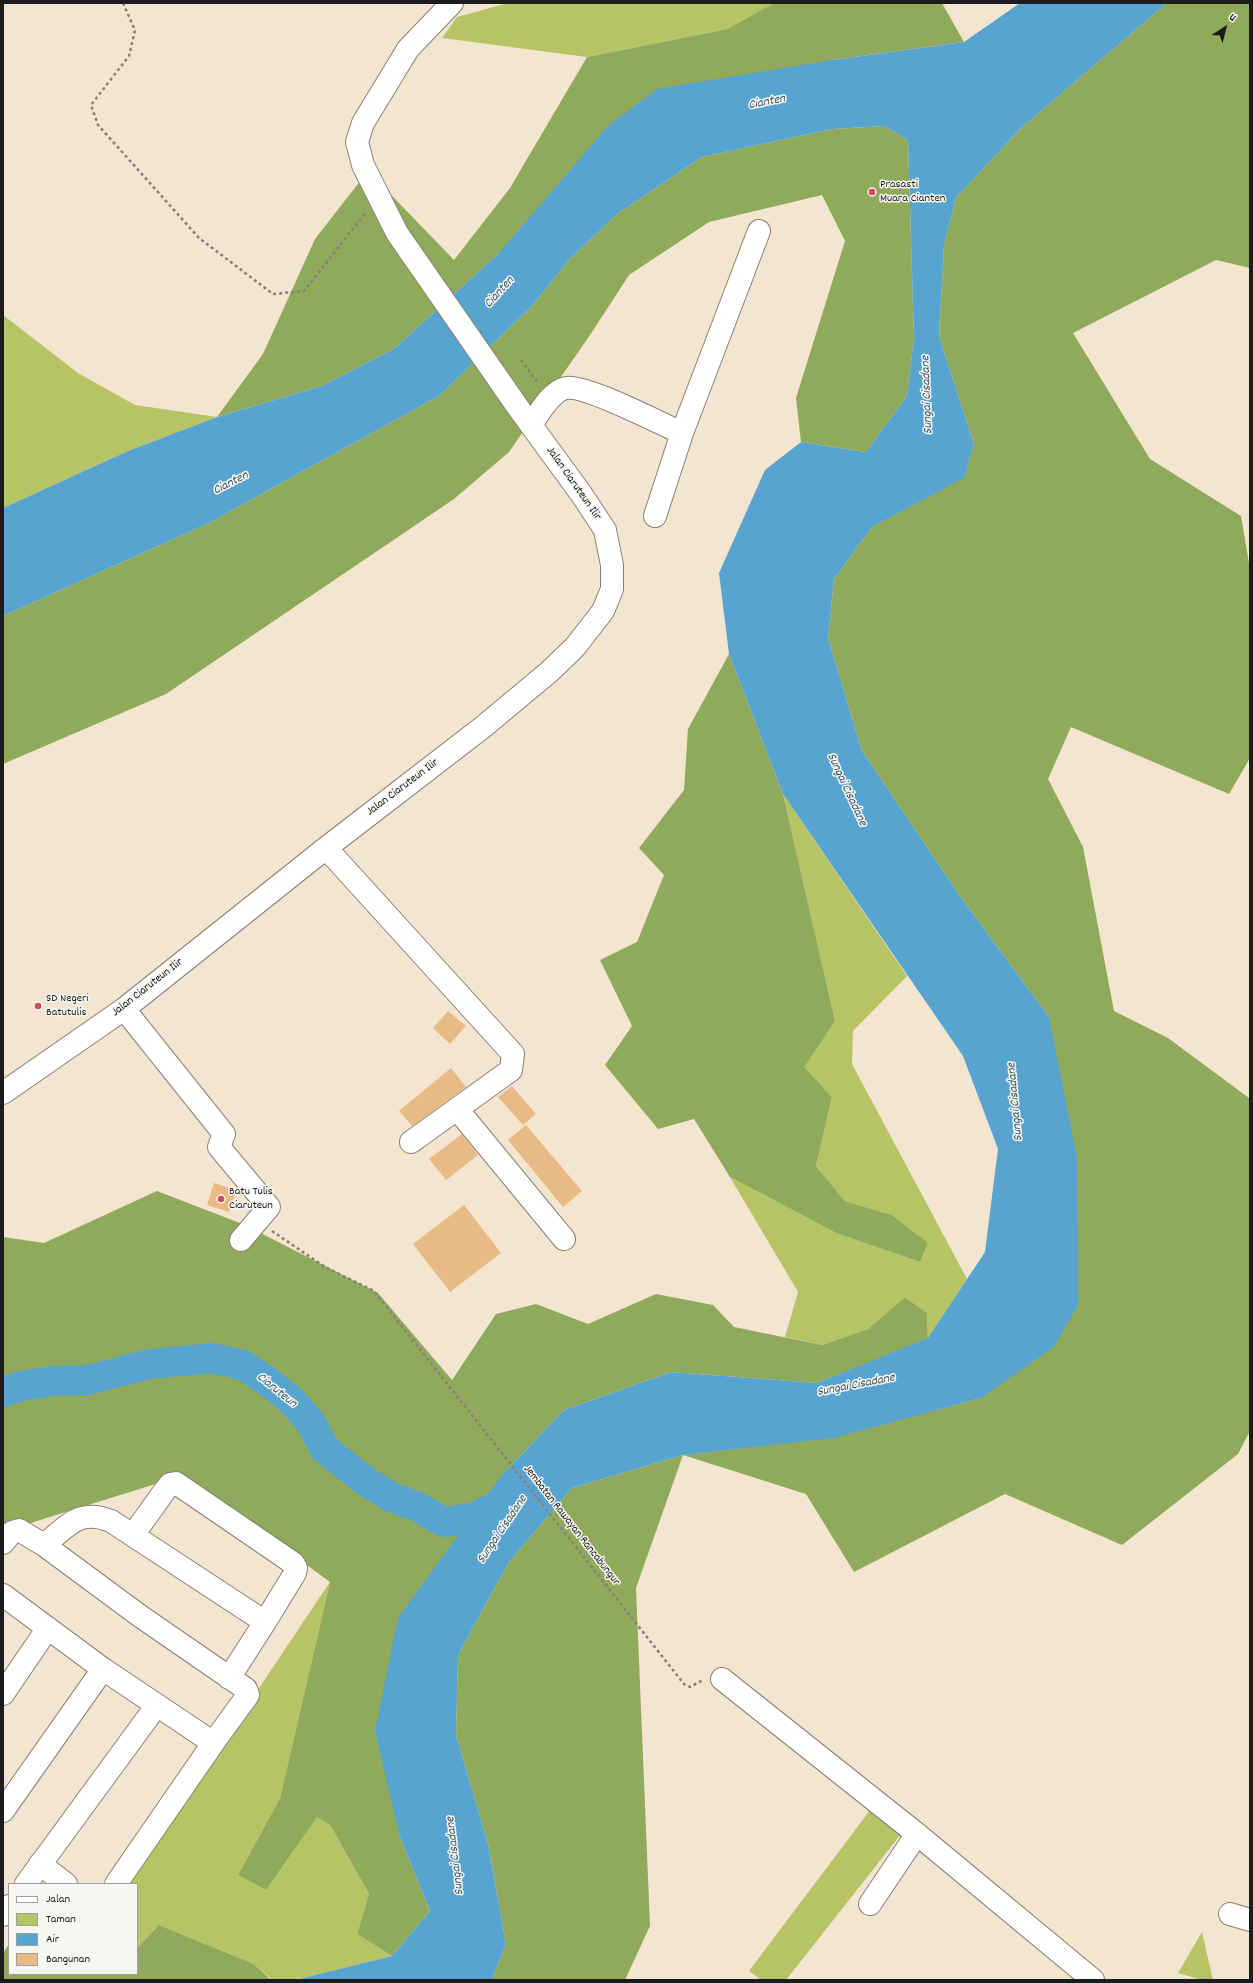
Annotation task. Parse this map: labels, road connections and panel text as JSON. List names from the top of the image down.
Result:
{
  "streets": {
    "street": ["Jalan Ciaruteun Ilir"],
    "path": ["Jembatan Rawayan Rancabungur"]
  },
  "water": ["Cianten", "Sungai Cisadane", "Ciaruteun"],
  "places": ["Prasasti Muara Cianten", "SD Negeri Batutulis", "Batu Tulis Ciaruteun"],
  "legend": [
    "Jalan",
    "Taman",
    "Air",
    "Bangunan"
  ],
  "north": "top right"
}
